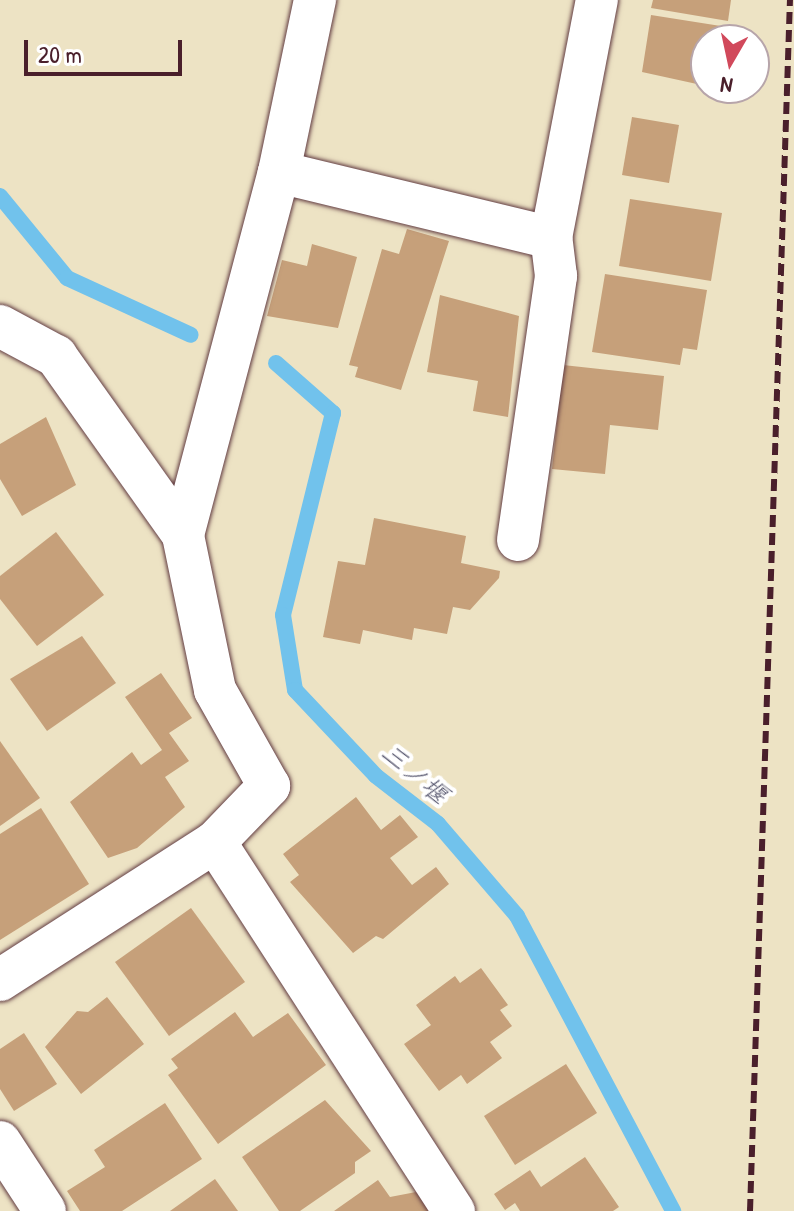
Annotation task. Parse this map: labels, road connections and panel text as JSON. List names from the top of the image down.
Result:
{
  "water": ["三ノ堰"],
  "scale_bar": "20 m",
  "north": "bottom"
}
